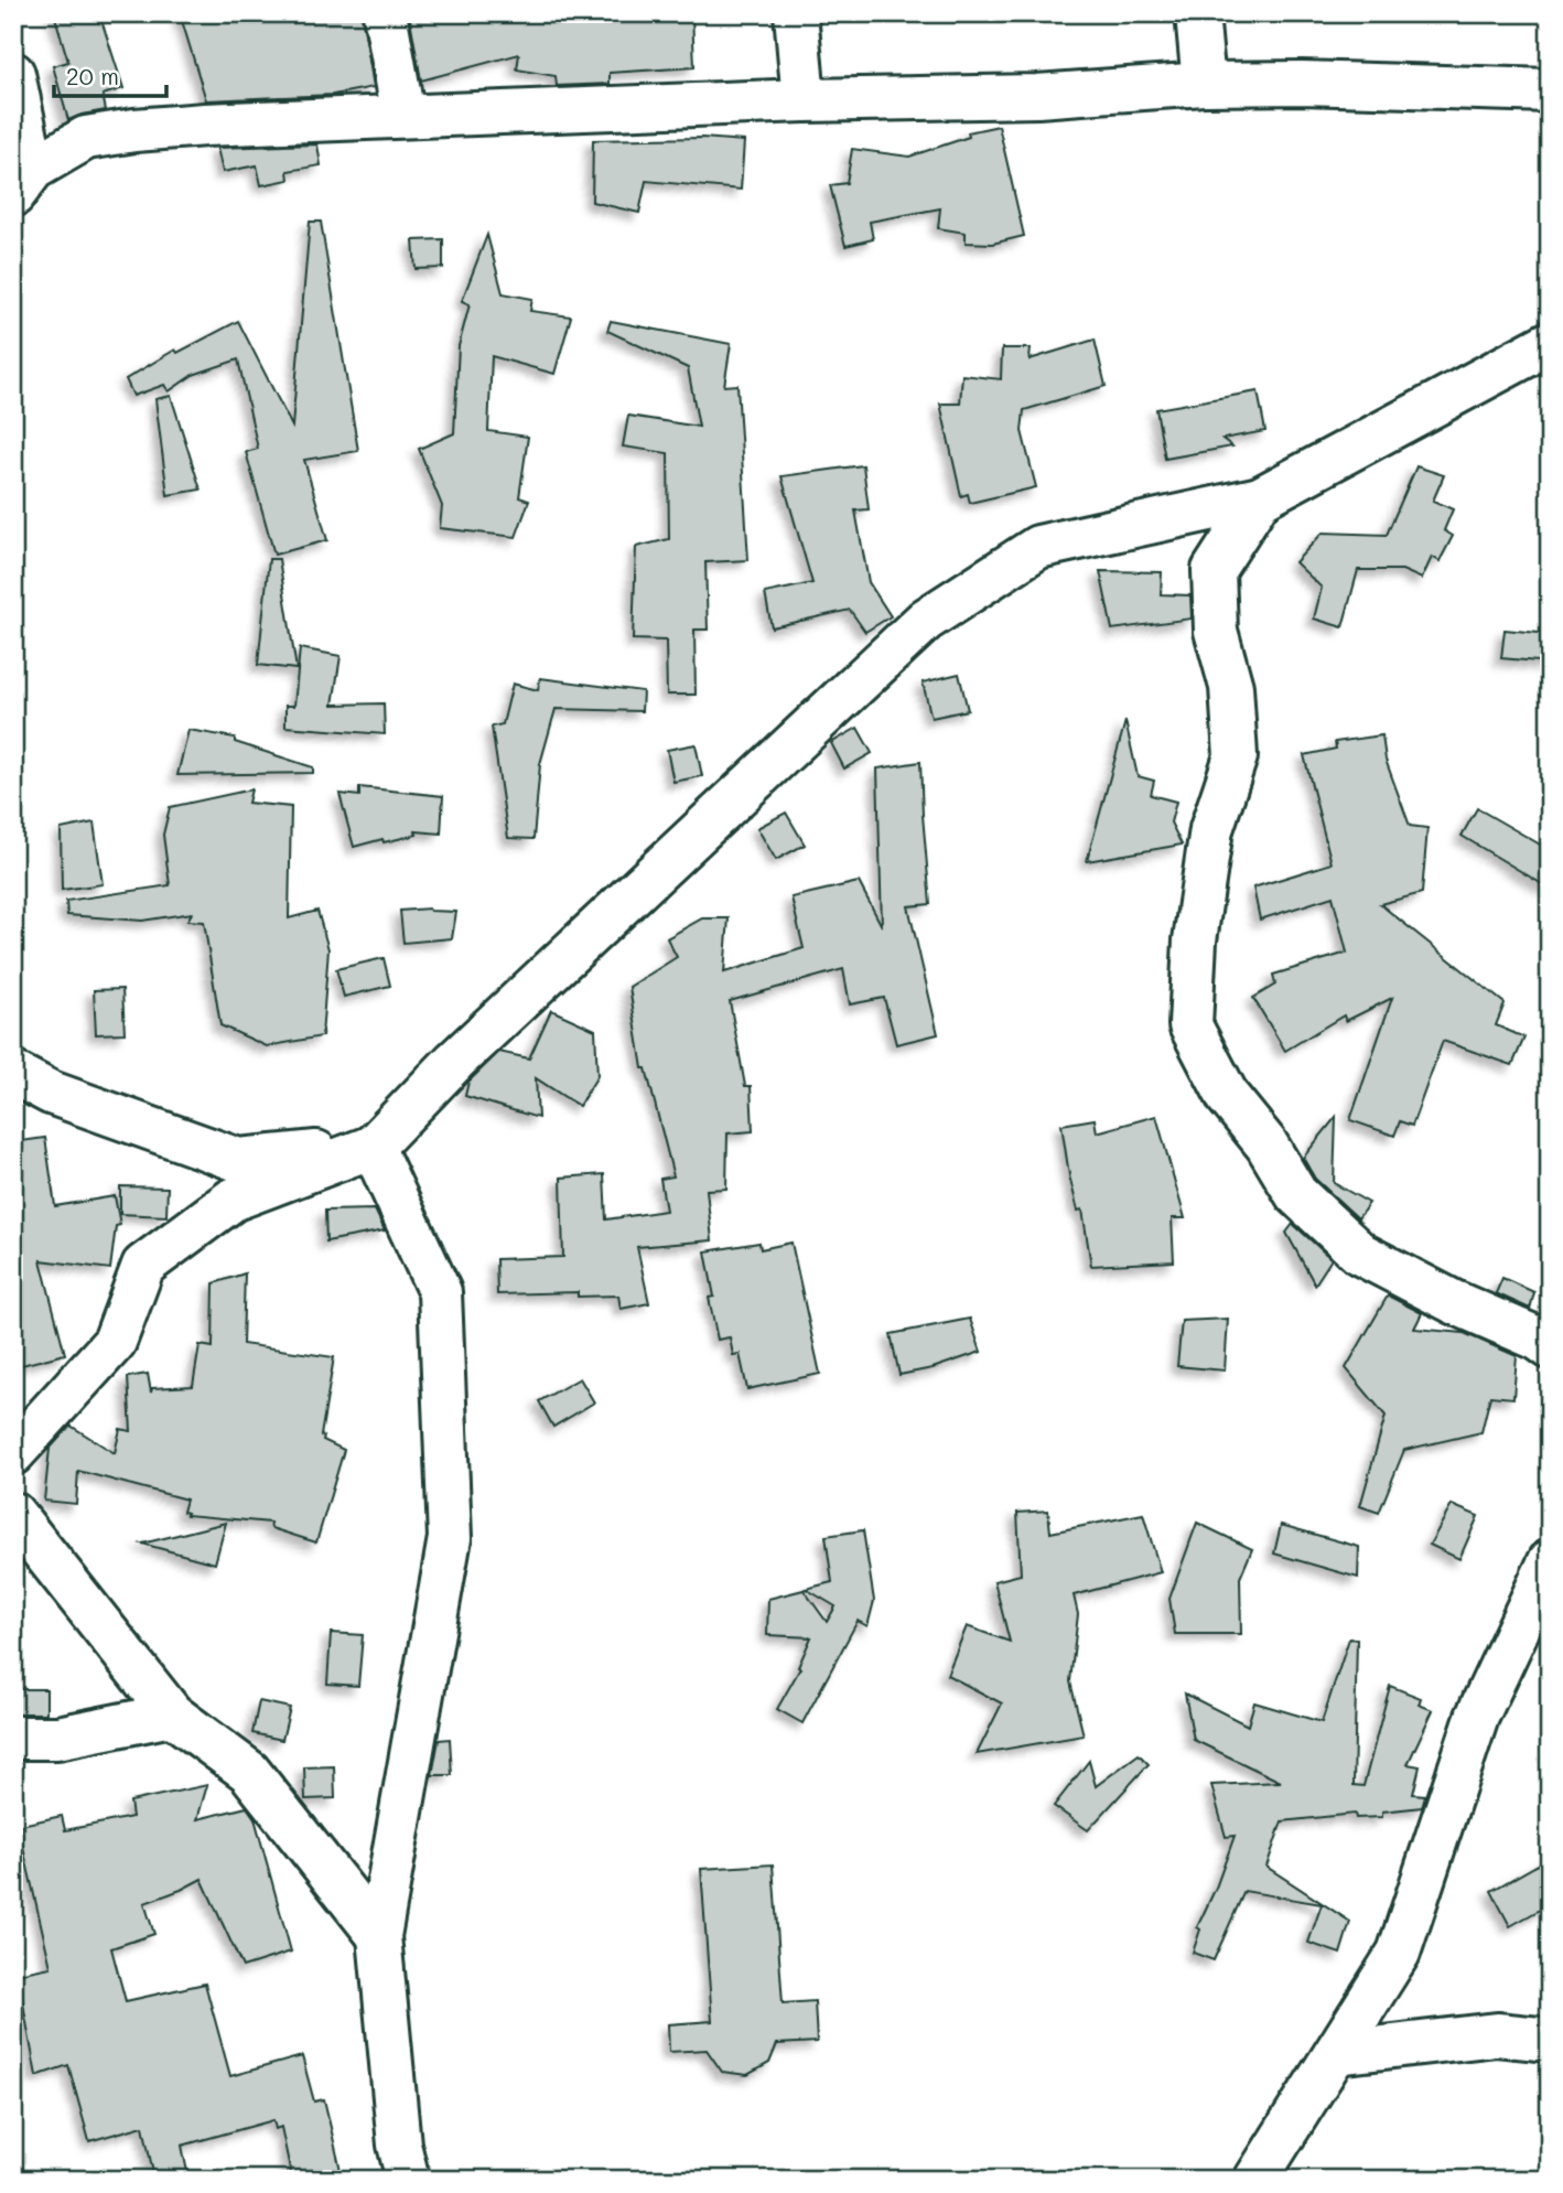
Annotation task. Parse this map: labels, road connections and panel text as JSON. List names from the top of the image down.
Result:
{
  "scale_bar": "20 m"
}
